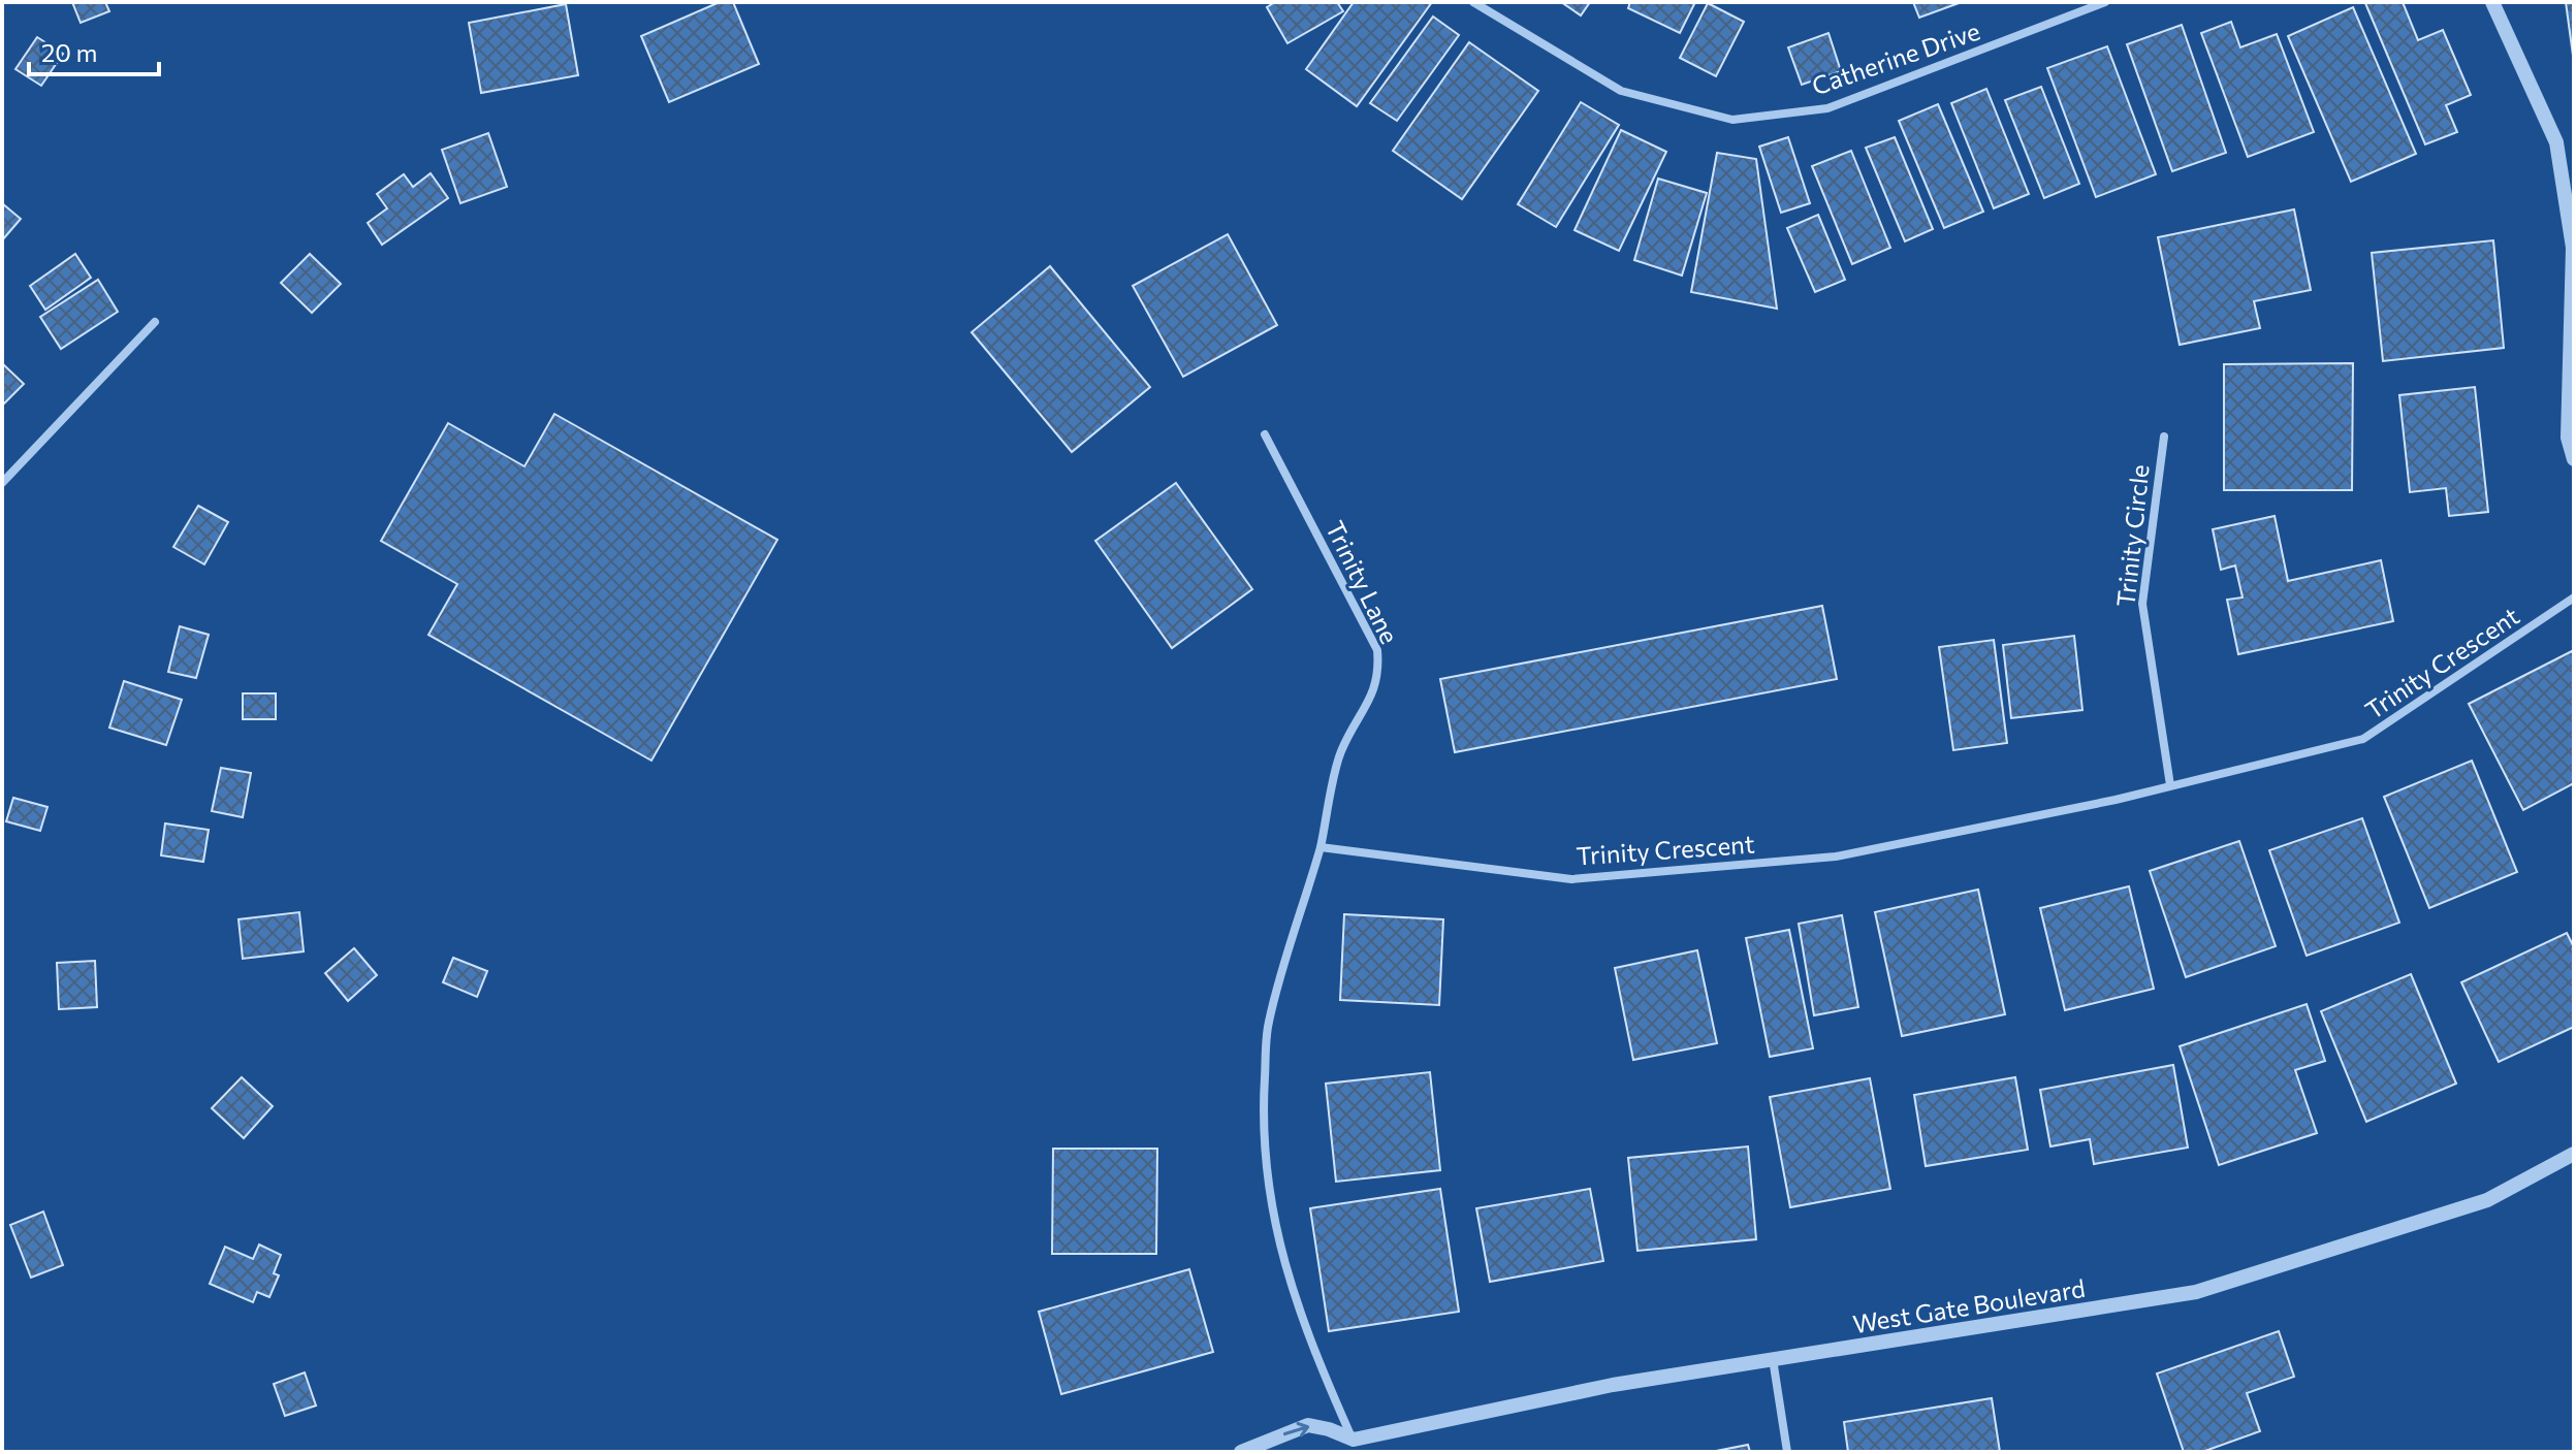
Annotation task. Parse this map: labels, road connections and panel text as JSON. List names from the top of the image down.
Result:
{
  "streets": {
    "street": [
      "Catherine Drive",
      "Trinity Circle",
      "Trinity Lane",
      "Trinity Crescent",
      "West Gate Boulevard"
    ]
  },
  "crossings": [
    ["Trinity Circle", "Trinity Crescent"],
    ["Trinity Lane", "Trinity Crescent"]
  ],
  "scale_bar": "20 m"
}
